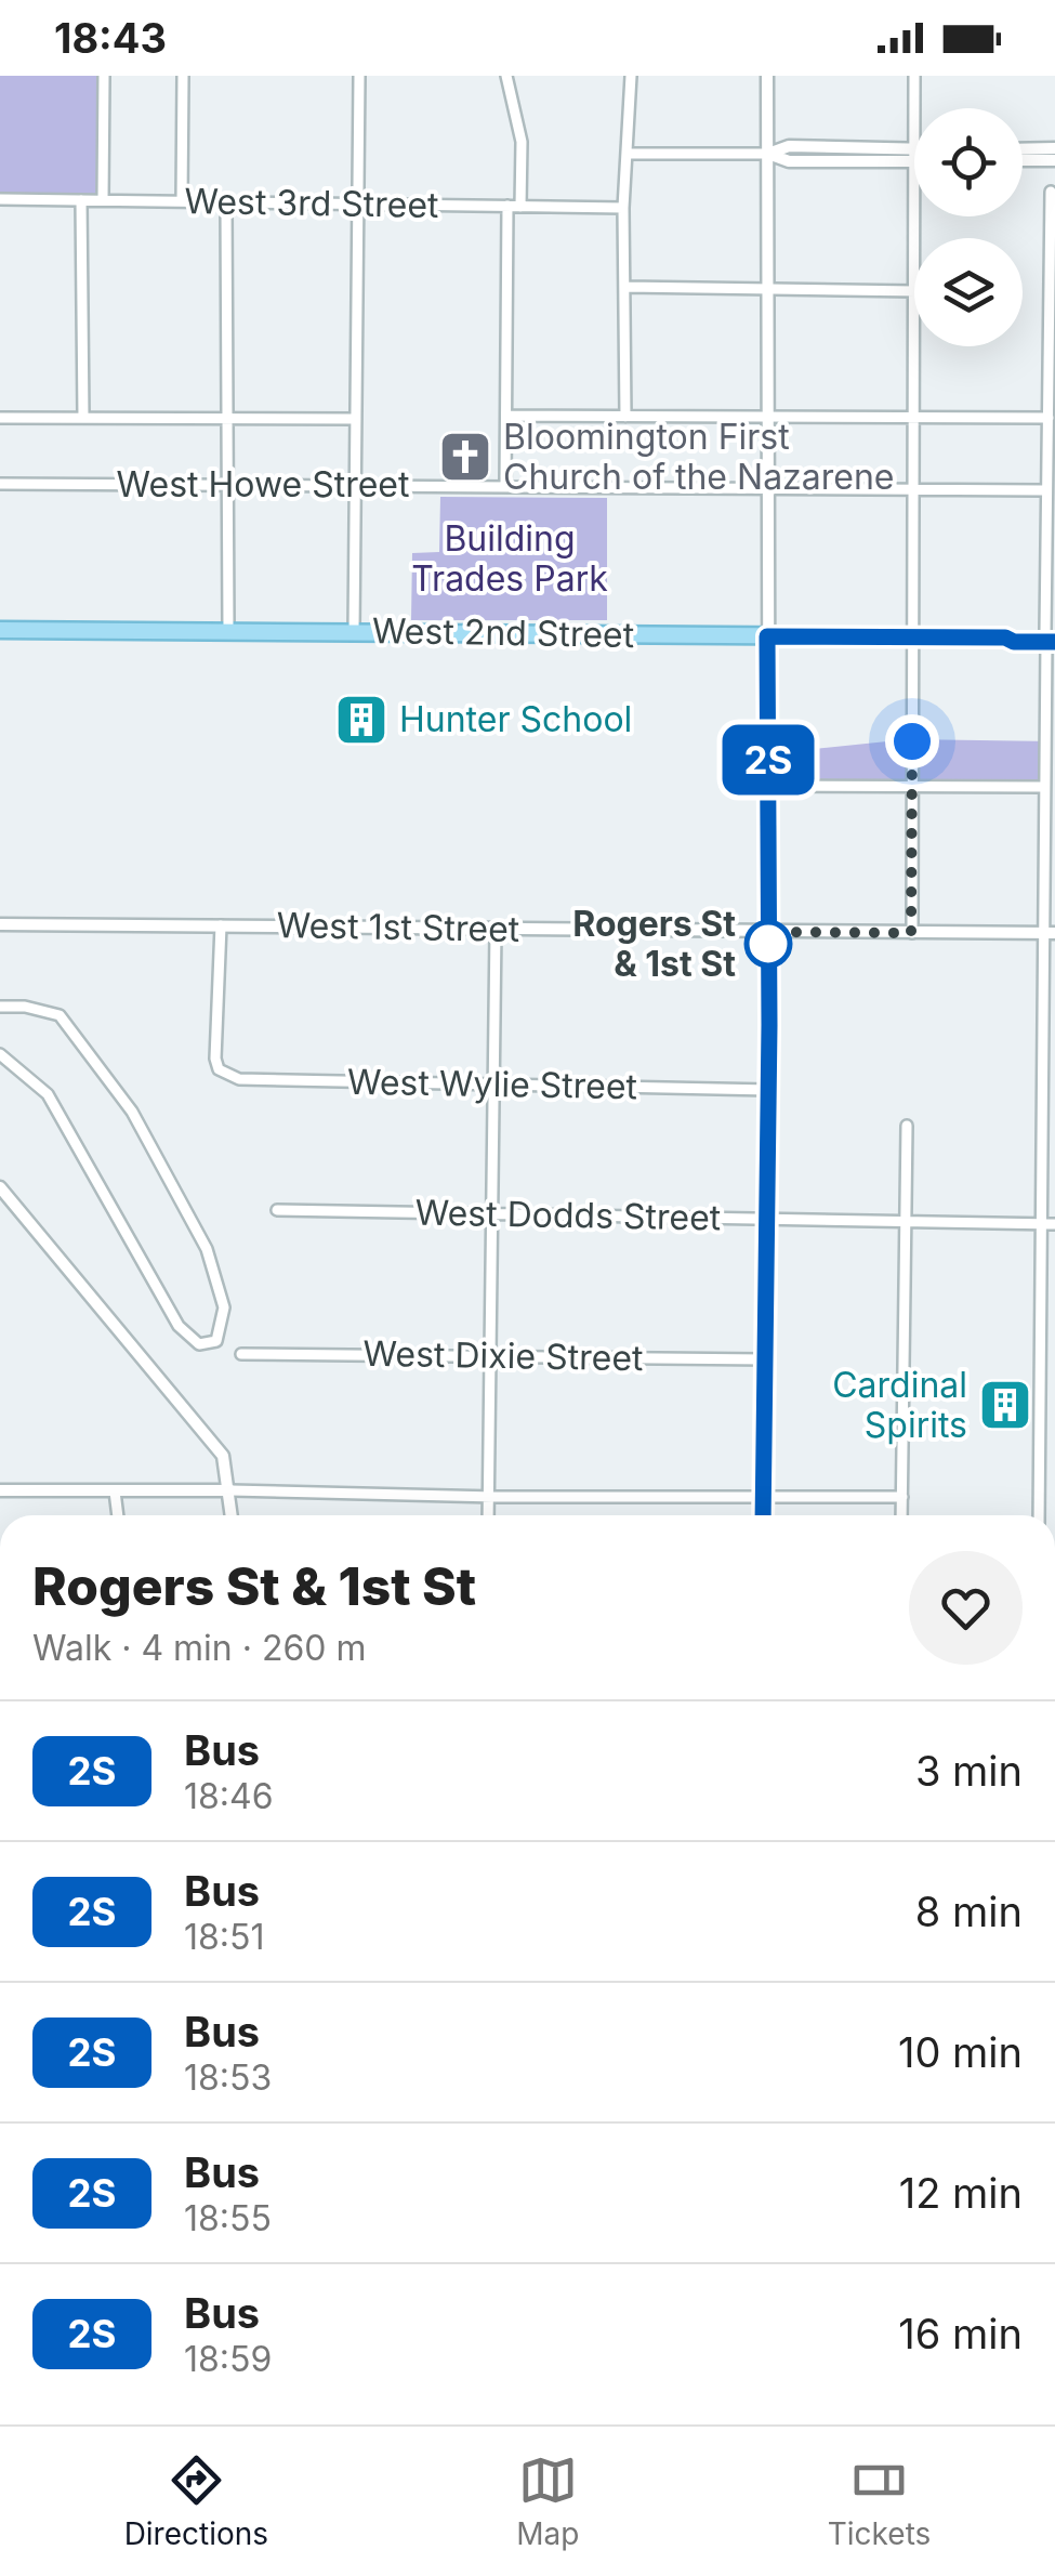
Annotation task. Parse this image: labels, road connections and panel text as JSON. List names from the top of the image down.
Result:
{
  "streets": {
    "main road": ["West 2nd Street"],
    "street": [
      "West 3rd Street",
      "West Howe Street",
      "West 1st Street",
      "West Wylie Street",
      "West Dodds Street",
      "West Dixie Street"
    ]
  },
  "crossings": [
    ["West 1st Street", "West Wylie Street"]
  ],
  "parks": ["Building Trades Park"],
  "places": {
    "church": ["Bloomington First Church of the Nazarene"],
    "building": ["Hunter School", "Cardinal Spirits"],
    "other": ["Rogers St & 1st St"]
  },
  "lines": ["bus line 2S"],
  "page": {
    "status": "18:43",
    "on_map": "2S",
    "heading": ["Rogers St & 1st St", "Walk · 4 min · 260 m"],
    "list": [
      {
        "mark": "2S",
        "name": "Bus",
        "note": "18:46",
        "value": "3 min"
      },
      {
        "mark": "2S",
        "name": "Bus",
        "note": "18:51",
        "value": "8 min"
      },
      {
        "mark": "2S",
        "name": "Bus",
        "note": "18:53",
        "value": "10 min"
      },
      {
        "mark": "2S",
        "name": "Bus",
        "note": "18:55",
        "value": "12 min"
      },
      {
        "mark": "2S",
        "name": "Bus",
        "note": "18:59",
        "value": "16 min"
      }
    ],
    "tabs": ["Directions", "Map", "Tickets"]
  }
}
